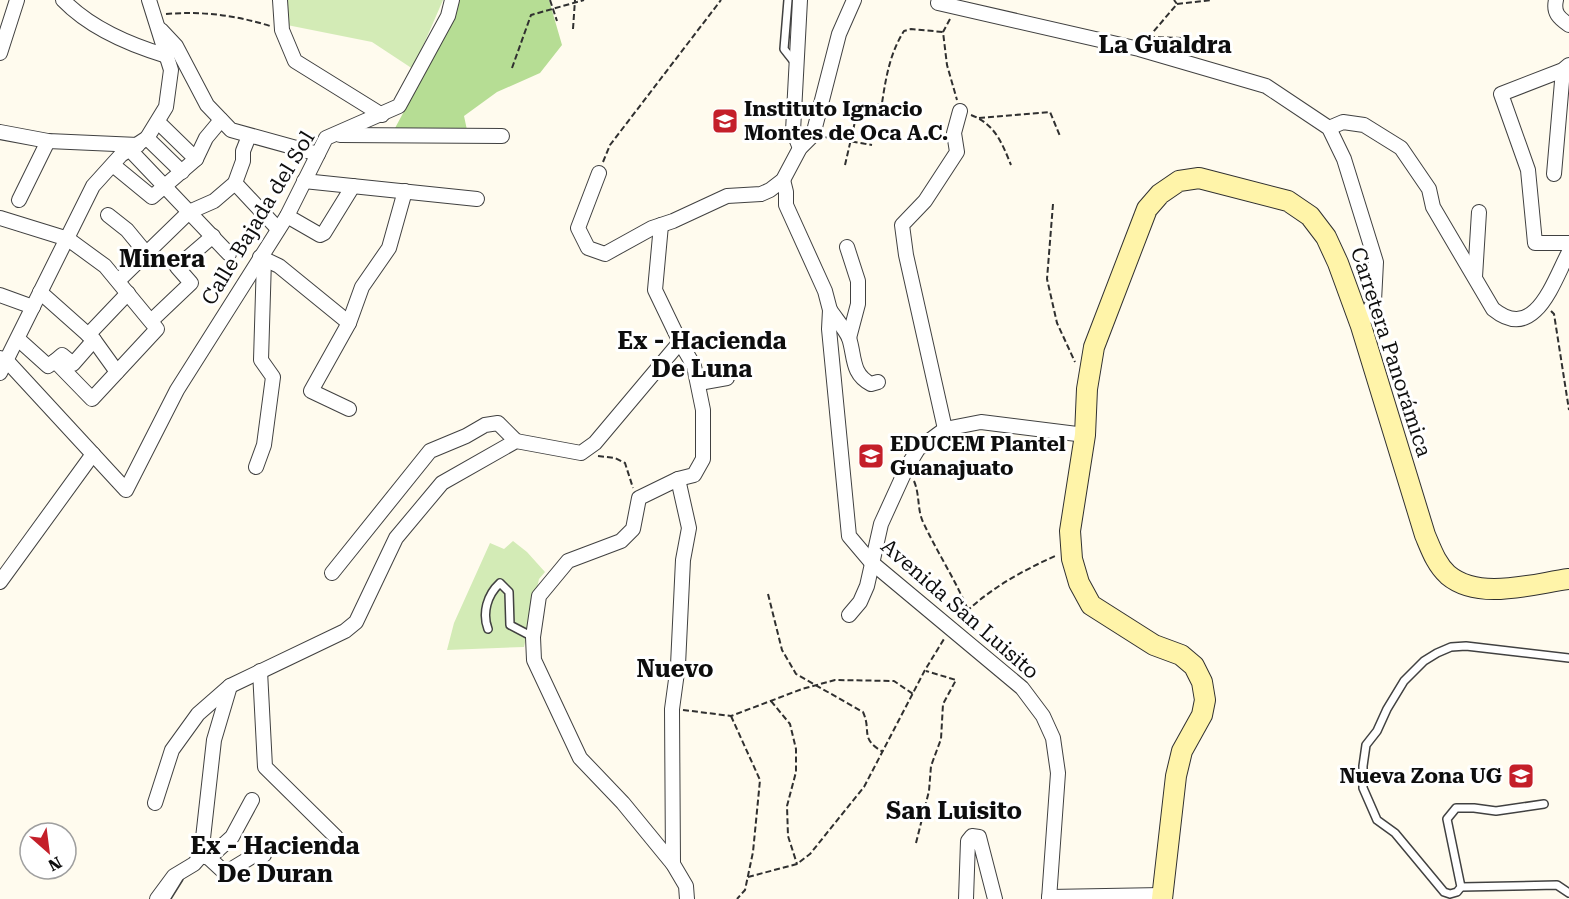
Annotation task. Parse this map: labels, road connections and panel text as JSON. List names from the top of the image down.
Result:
{
  "streets": {
    "street": ["Calle Bajada del Sol", "Carretera Panorámica", "Avenida San Luisito"]
  },
  "districts": [
    "La Gualdra",
    "Minera",
    "Ex - Hacienda De Luna",
    "Nuevo",
    "San Luisito",
    "Ex - Hacienda De Duran"
  ],
  "places": {
    "school or university": ["Instituto Ignacio Montes de Oca A.C.", "EDUCEM Plantel Guanajuato", "Nueva Zona UG"]
  },
  "north": "bottom right"
}
